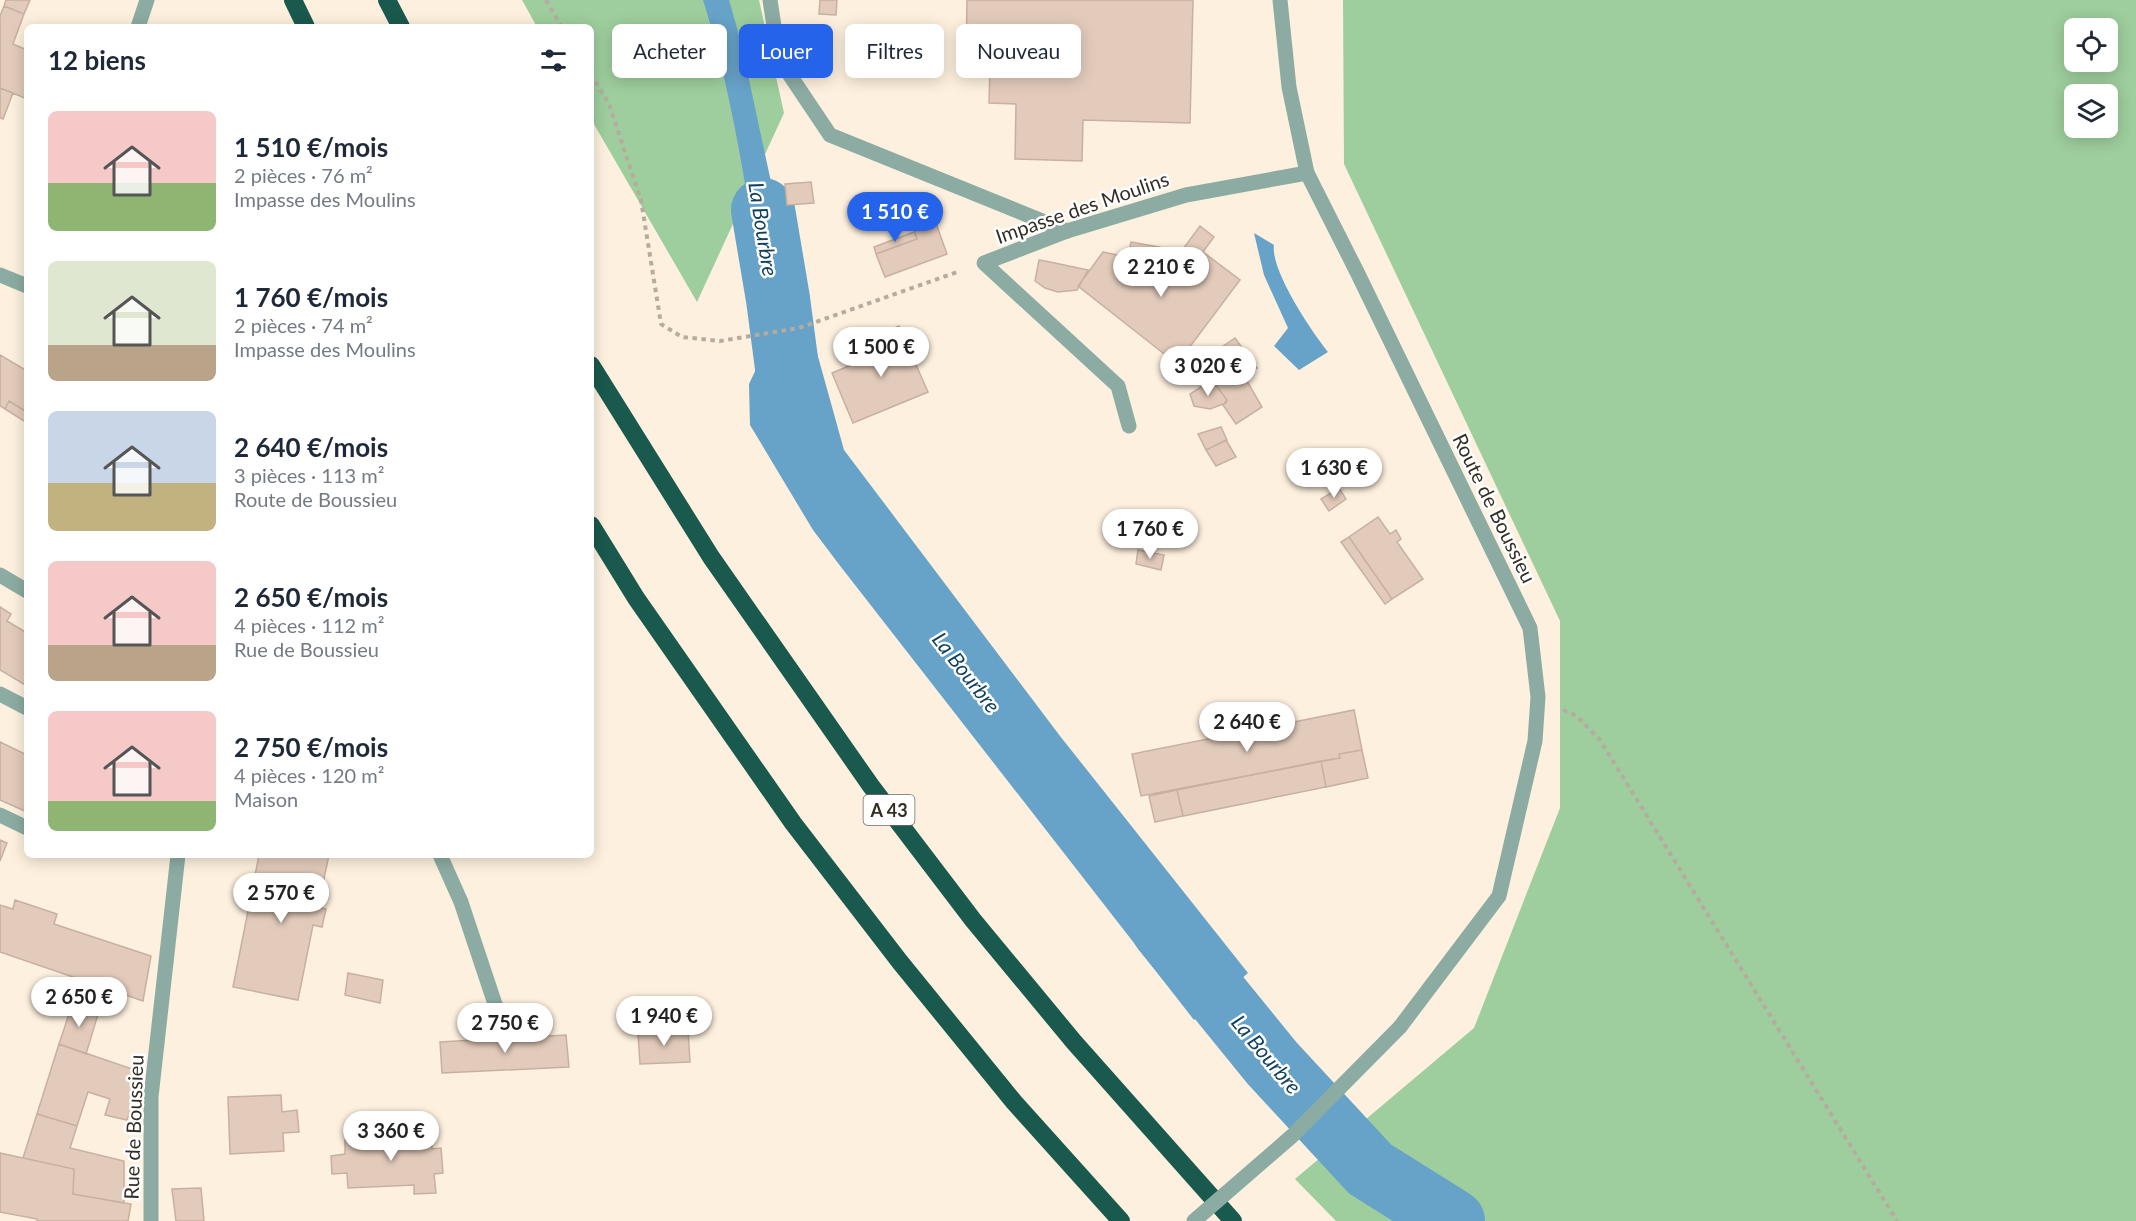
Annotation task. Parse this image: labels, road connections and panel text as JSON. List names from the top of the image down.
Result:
{
  "streets": {
    "highway": ["A 43"],
    "street": ["Impasse des Moulins", "Route de Boussieu", "Rue de Boussieu"]
  },
  "crossings": [
    ["Impasse des Moulins", "Route de Boussieu"]
  ],
  "water": ["La Bourbre"],
  "page": {
    "chip": [
      "Acheter",
      "Louer",
      "Filtres",
      "Nouveau"
    ],
    "heading": "12 biens",
    "list": [
      {
        "name": "1 510 €/mois",
        "note": "2 pièces · 76 m² · Impasse des Moulins"
      },
      {
        "name": "1 760 €/mois",
        "note": "2 pièces · 74 m² · Impasse des Moulins"
      },
      {
        "name": "2 640 €/mois",
        "note": "3 pièces · 113 m² · Route de Boussieu"
      },
      {
        "name": "2 650 €/mois",
        "note": "4 pièces · 112 m² · Rue de Boussieu"
      },
      {
        "name": "2 750 €/mois",
        "note": "4 pièces · 120 m² · Maison"
      }
    ],
    "price": [
      "1 510 €",
      "2 210 €",
      "1 500 €",
      "3 020 €",
      "1 630 €",
      "1 760 €",
      "2 640 €",
      "2 570 €",
      "2 650 €",
      "1 940 €",
      "2 750 €",
      "3 360 €"
    ]
  }
}
